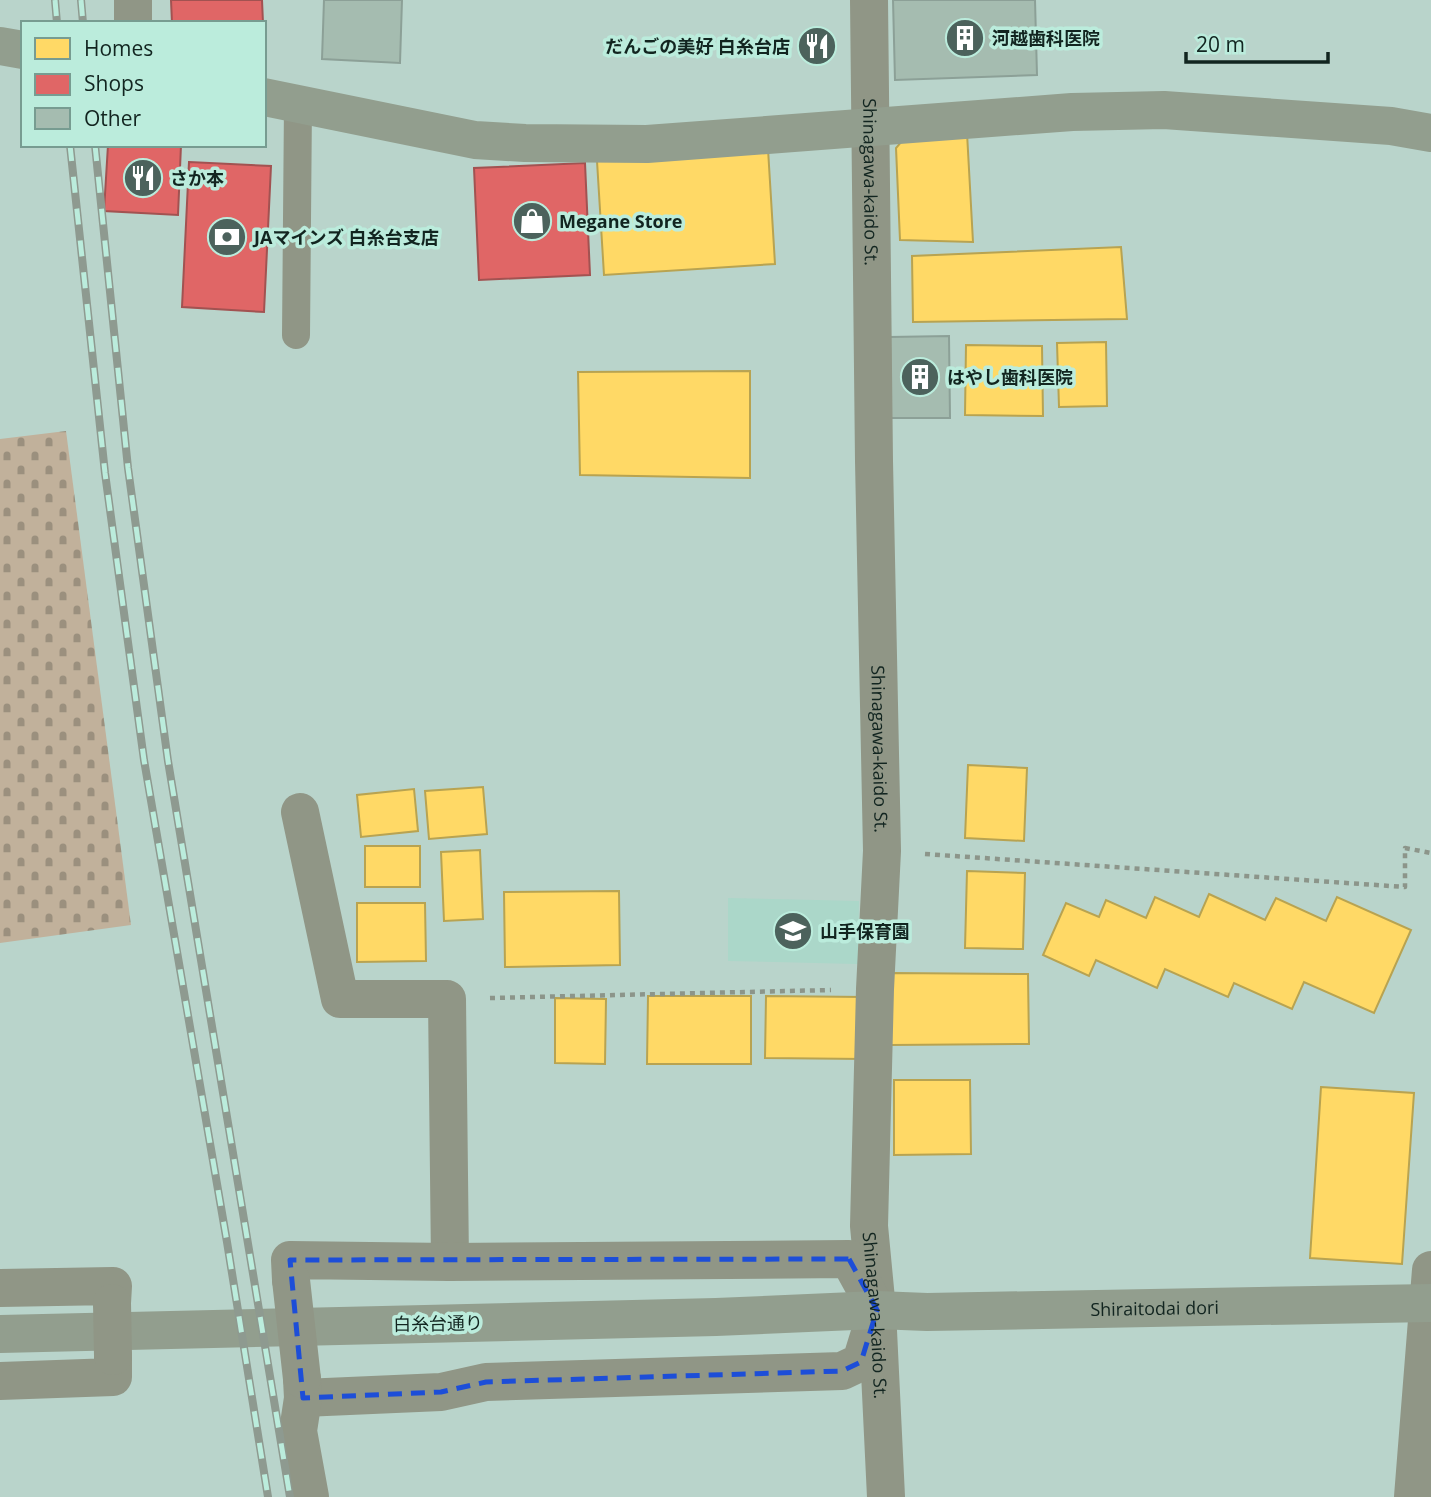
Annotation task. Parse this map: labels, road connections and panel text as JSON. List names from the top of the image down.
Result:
{
  "streets": {
    "street": ["Shinagawa-kaido St.", "Shiraitodai dori", "白糸台通り"]
  },
  "crossings": [
    ["Shinagawa-kaido St.", "Shiraitodai dori"],
    ["Shinagawa-kaido St.", "白糸台通り"],
    ["Shiraitodai dori", "白糸台通り"]
  ],
  "places": {
    "building": ["河越歯科医院", "はやし歯科医院"],
    "restaurant": ["だんごの美好 白糸台店", "さか本"],
    "shop": ["Megane Store"],
    "bank": ["JAマインズ 白糸台支店"],
    "school or university": ["山手保育園"]
  },
  "legend": ["Homes", "Shops", "Other"],
  "scale_bar": "20 m"
}
